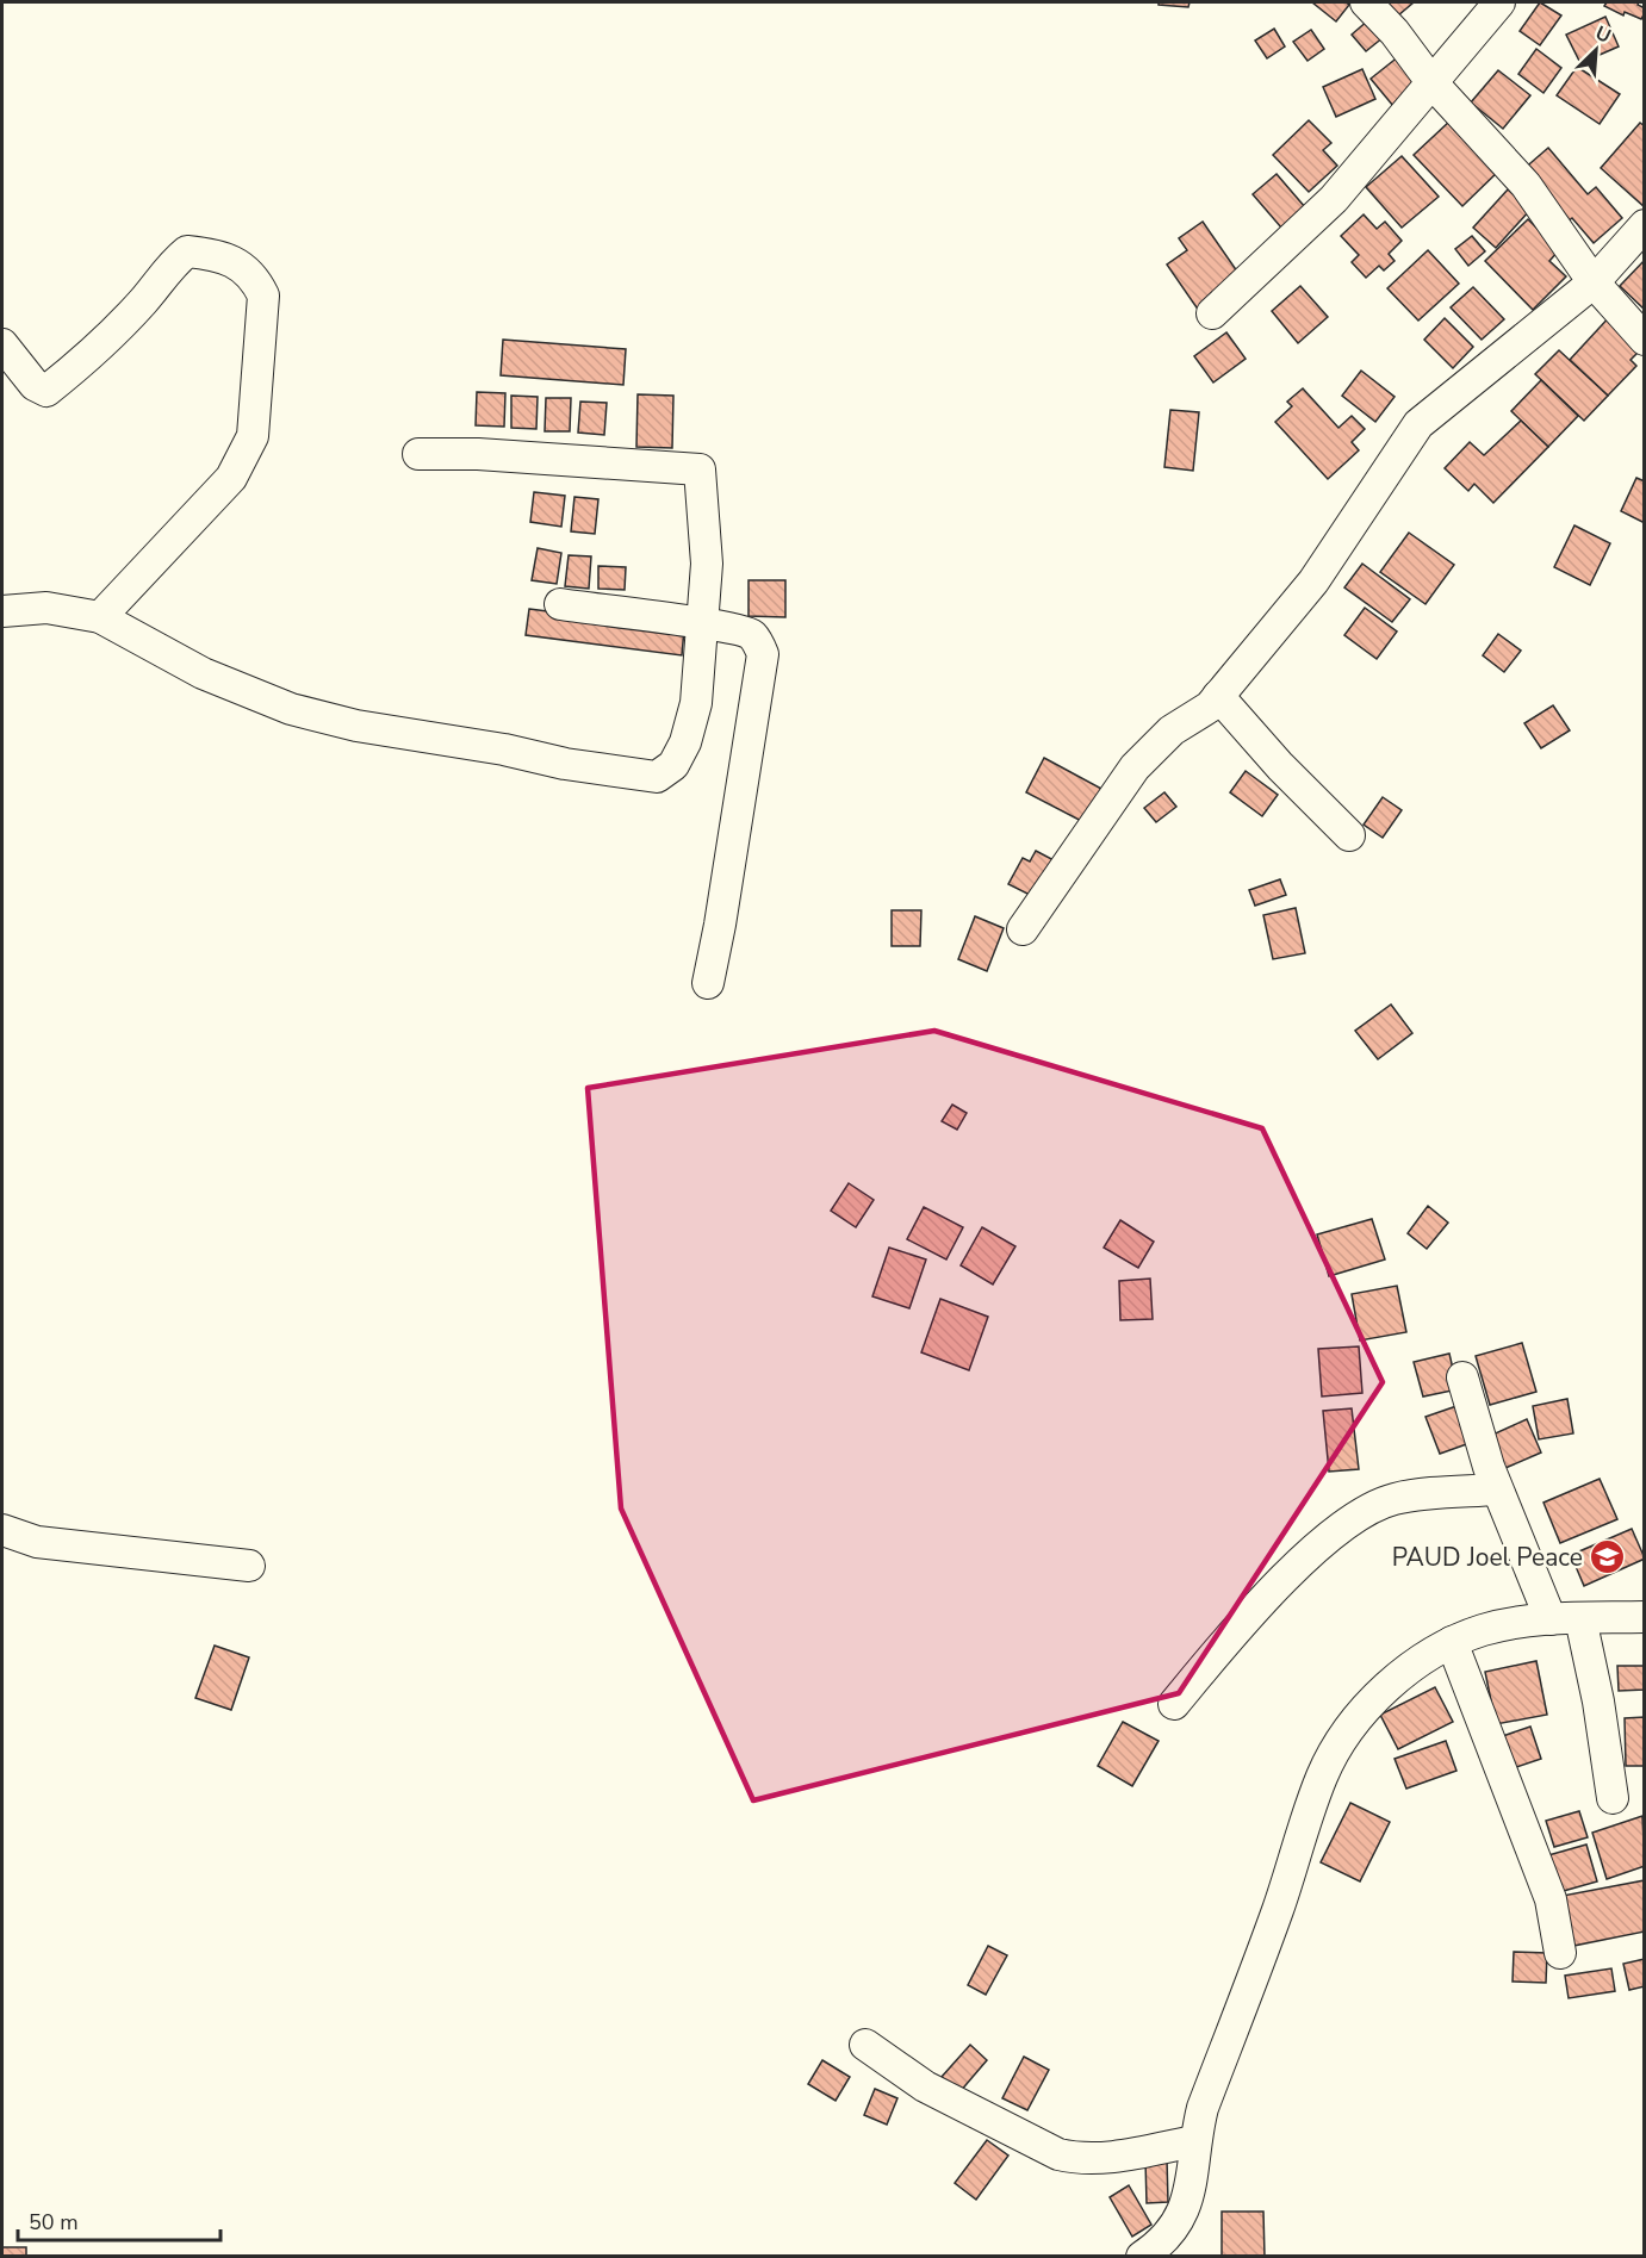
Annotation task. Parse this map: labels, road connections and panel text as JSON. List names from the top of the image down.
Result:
{
  "places": {
    "school or university": ["PAUD Joel Peace"]
  },
  "scale_bar": "50 m",
  "north": "top right"
}
